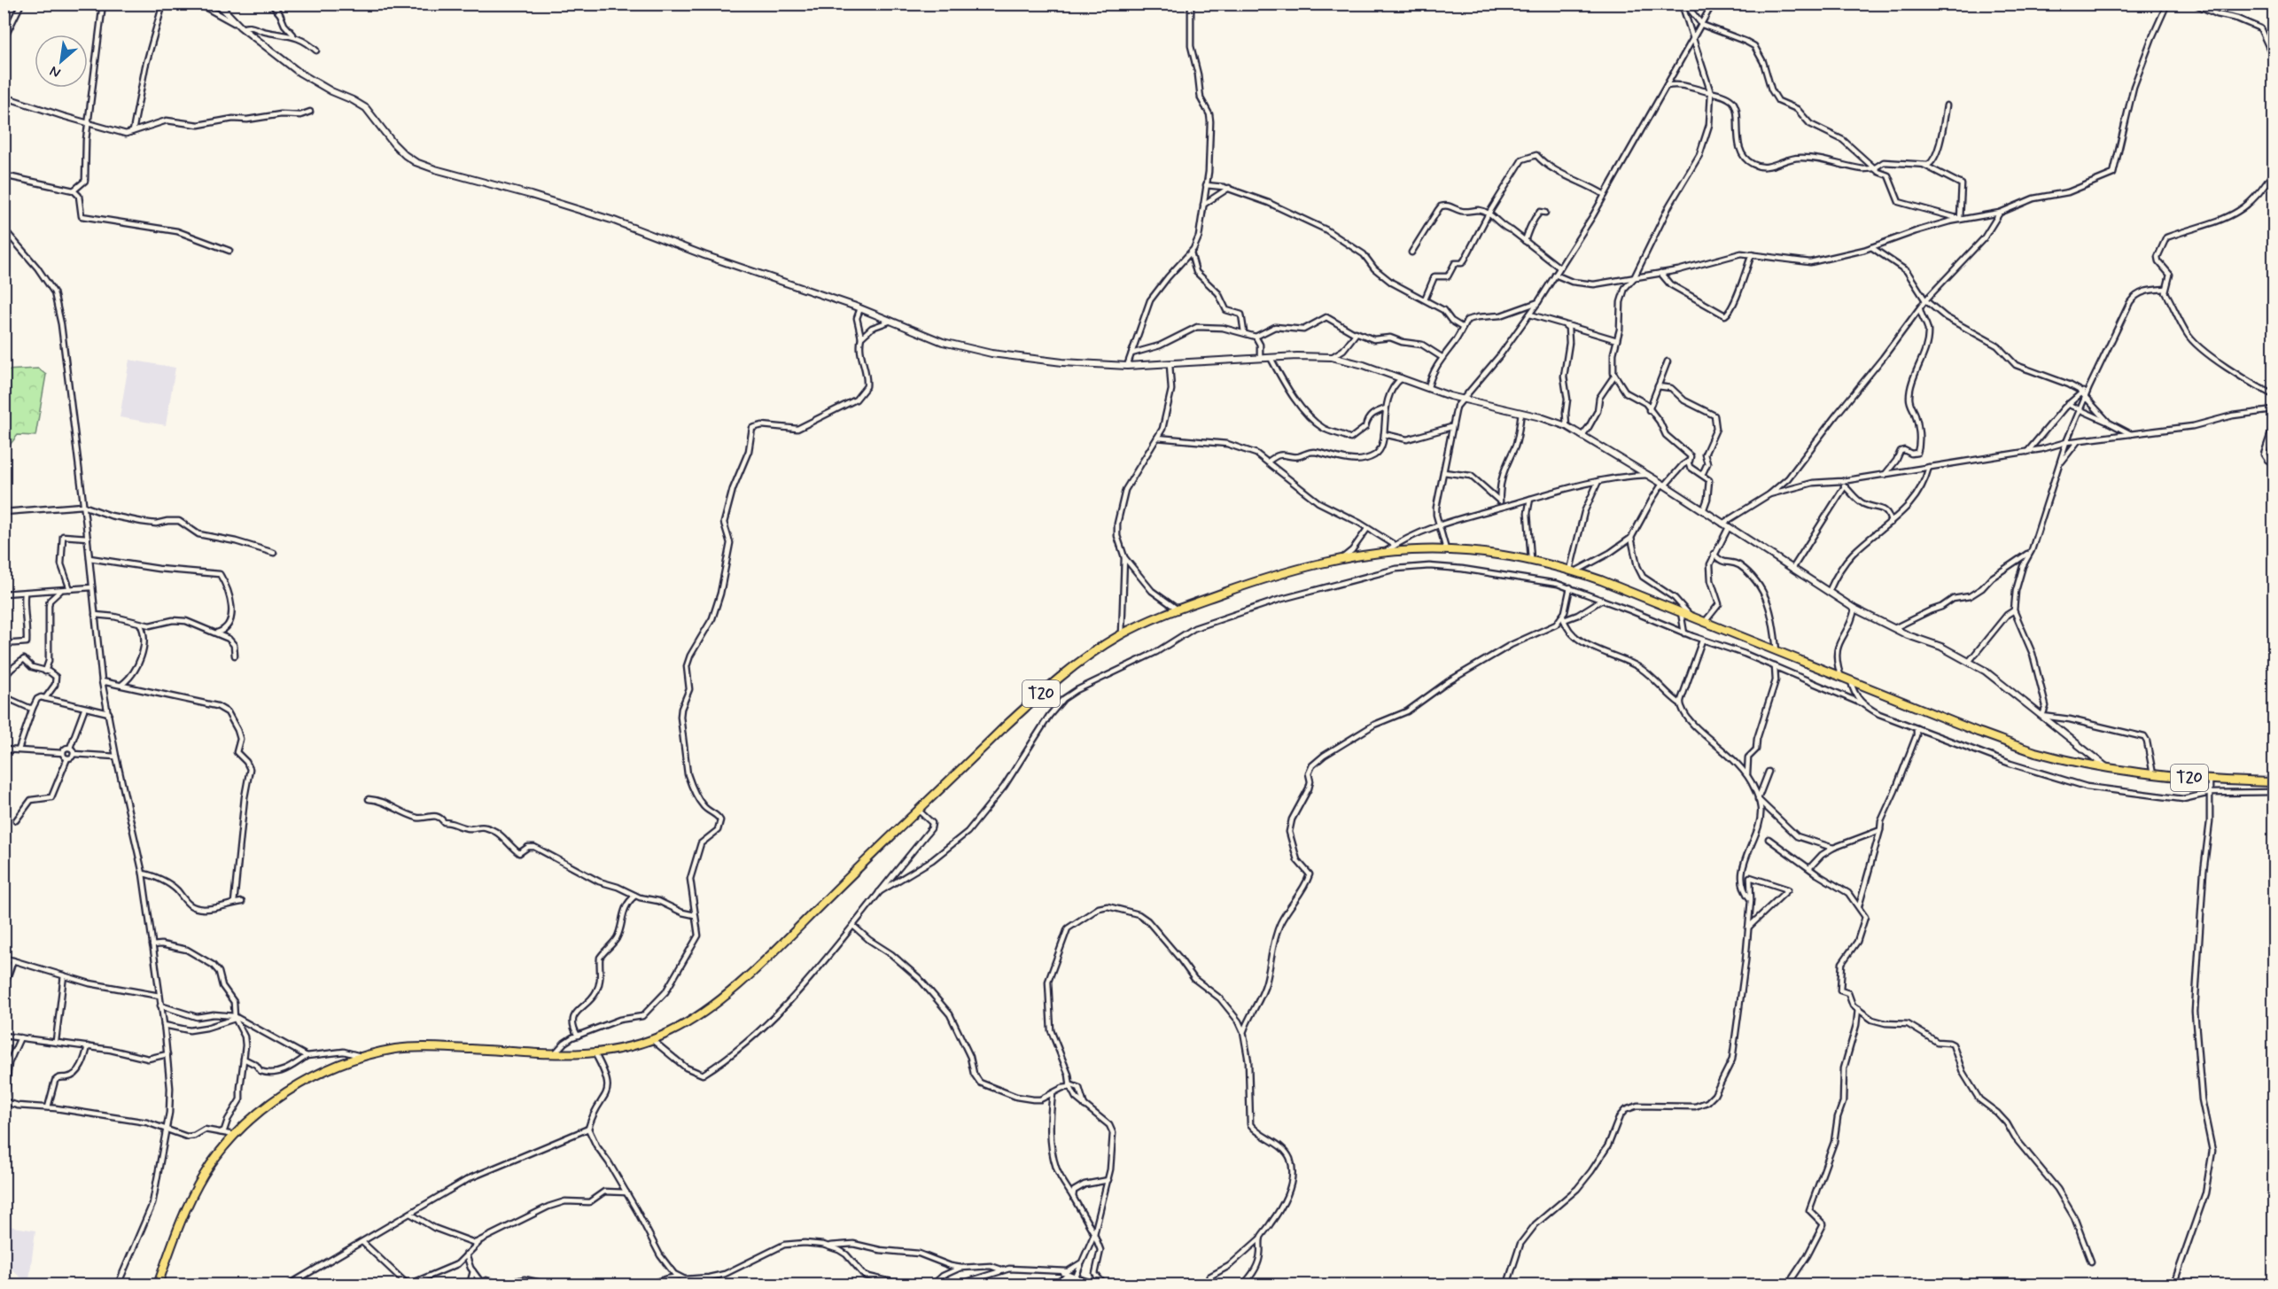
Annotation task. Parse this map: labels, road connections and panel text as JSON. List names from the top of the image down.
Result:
{
  "streets": {
    "main road": ["T20"]
  },
  "north": "bottom left"
}
